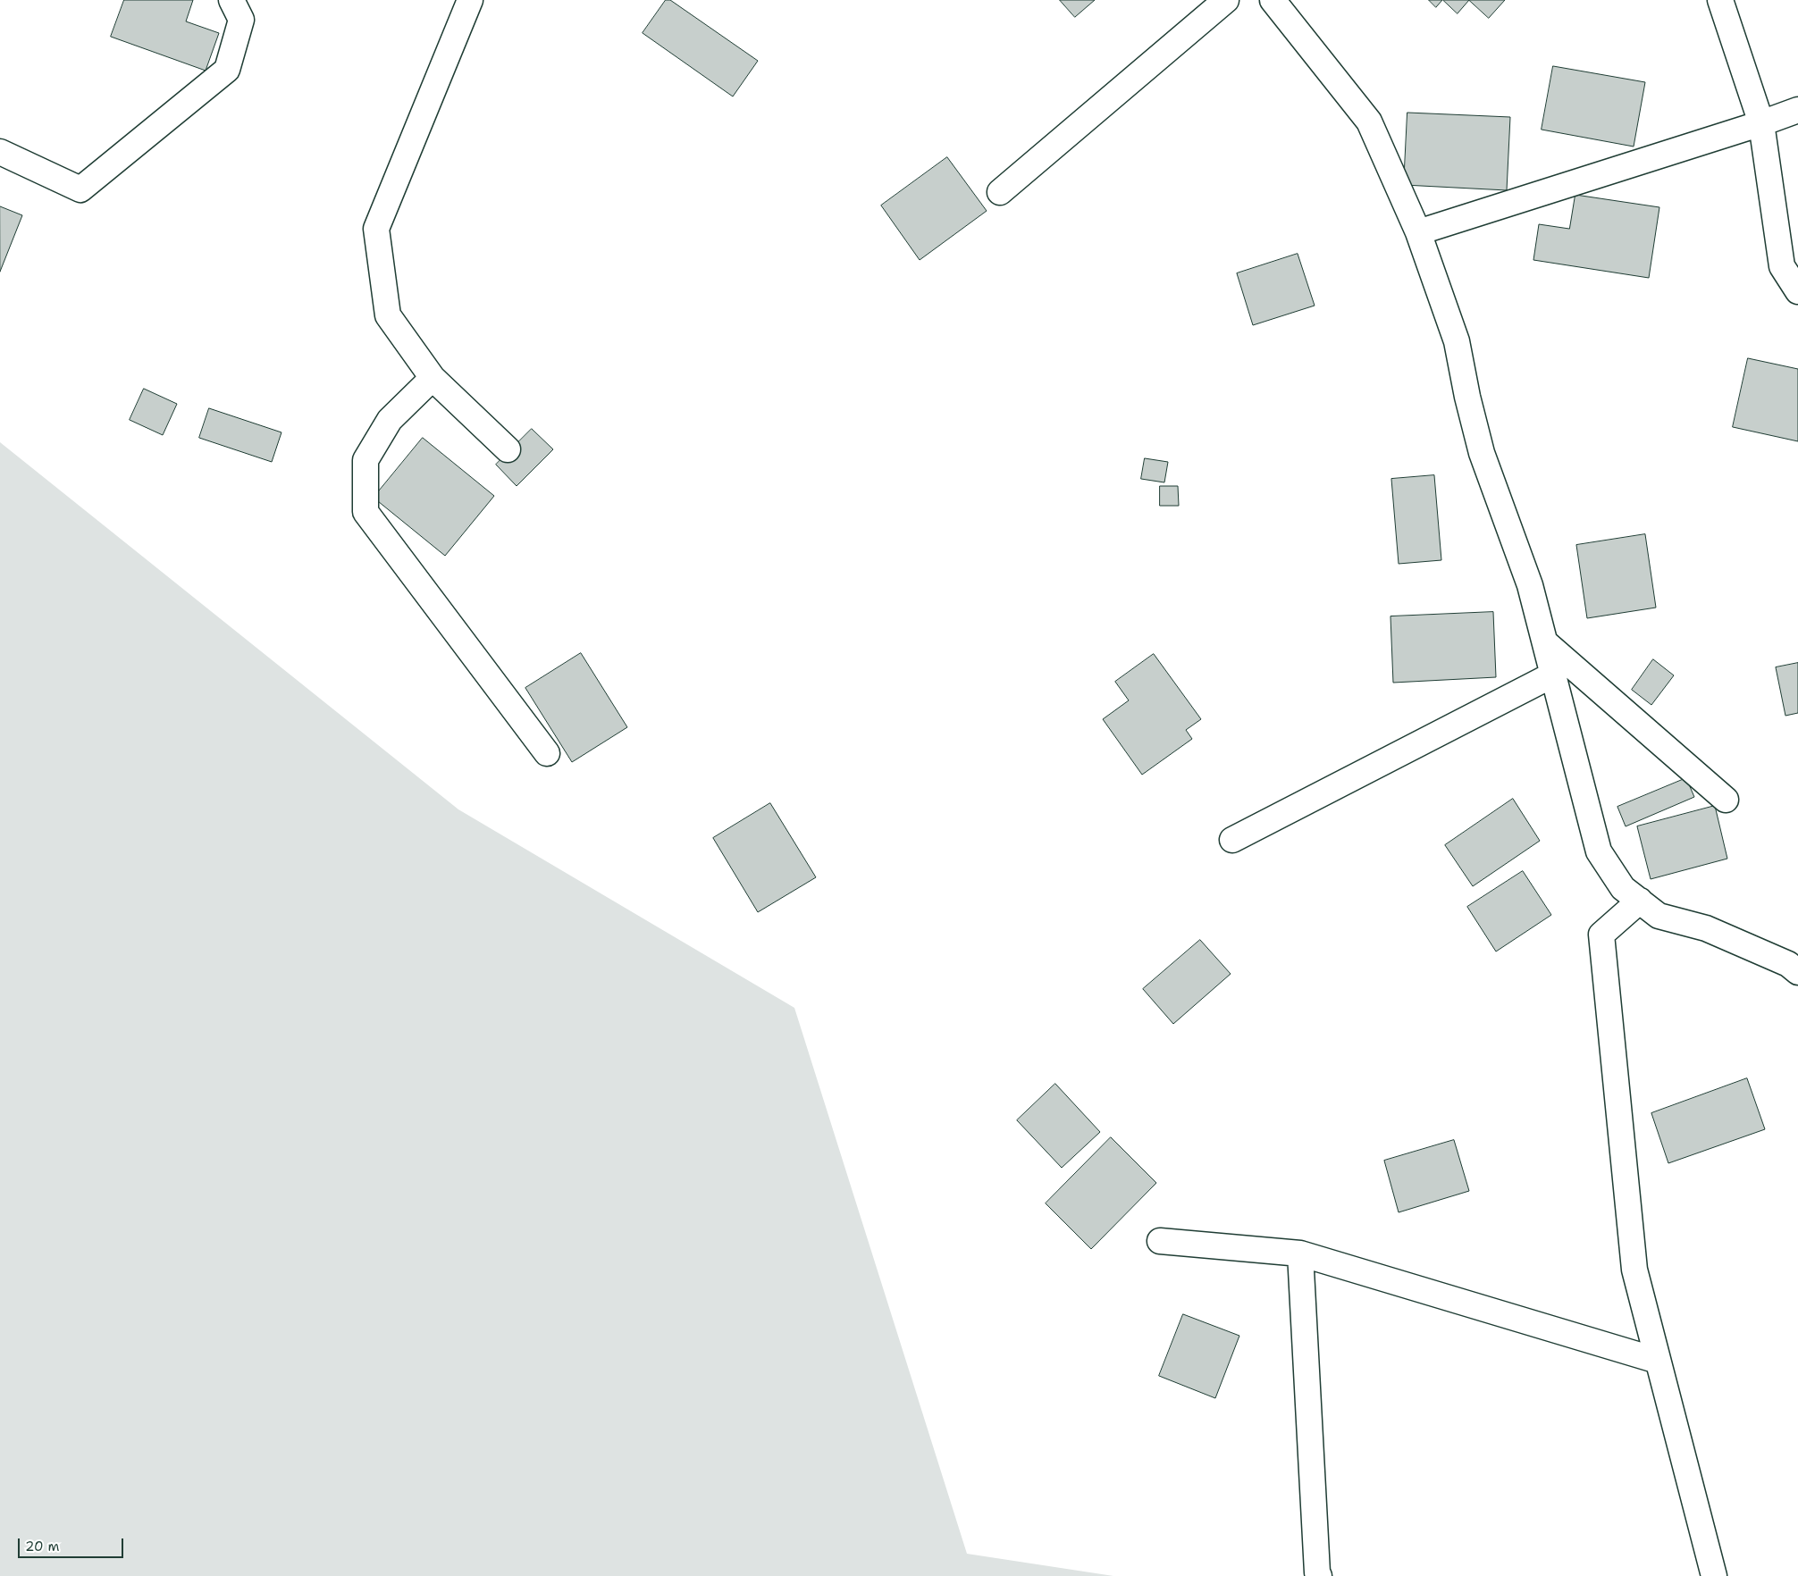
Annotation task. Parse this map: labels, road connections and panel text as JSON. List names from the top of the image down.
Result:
{
  "scale_bar": "20 m"
}
